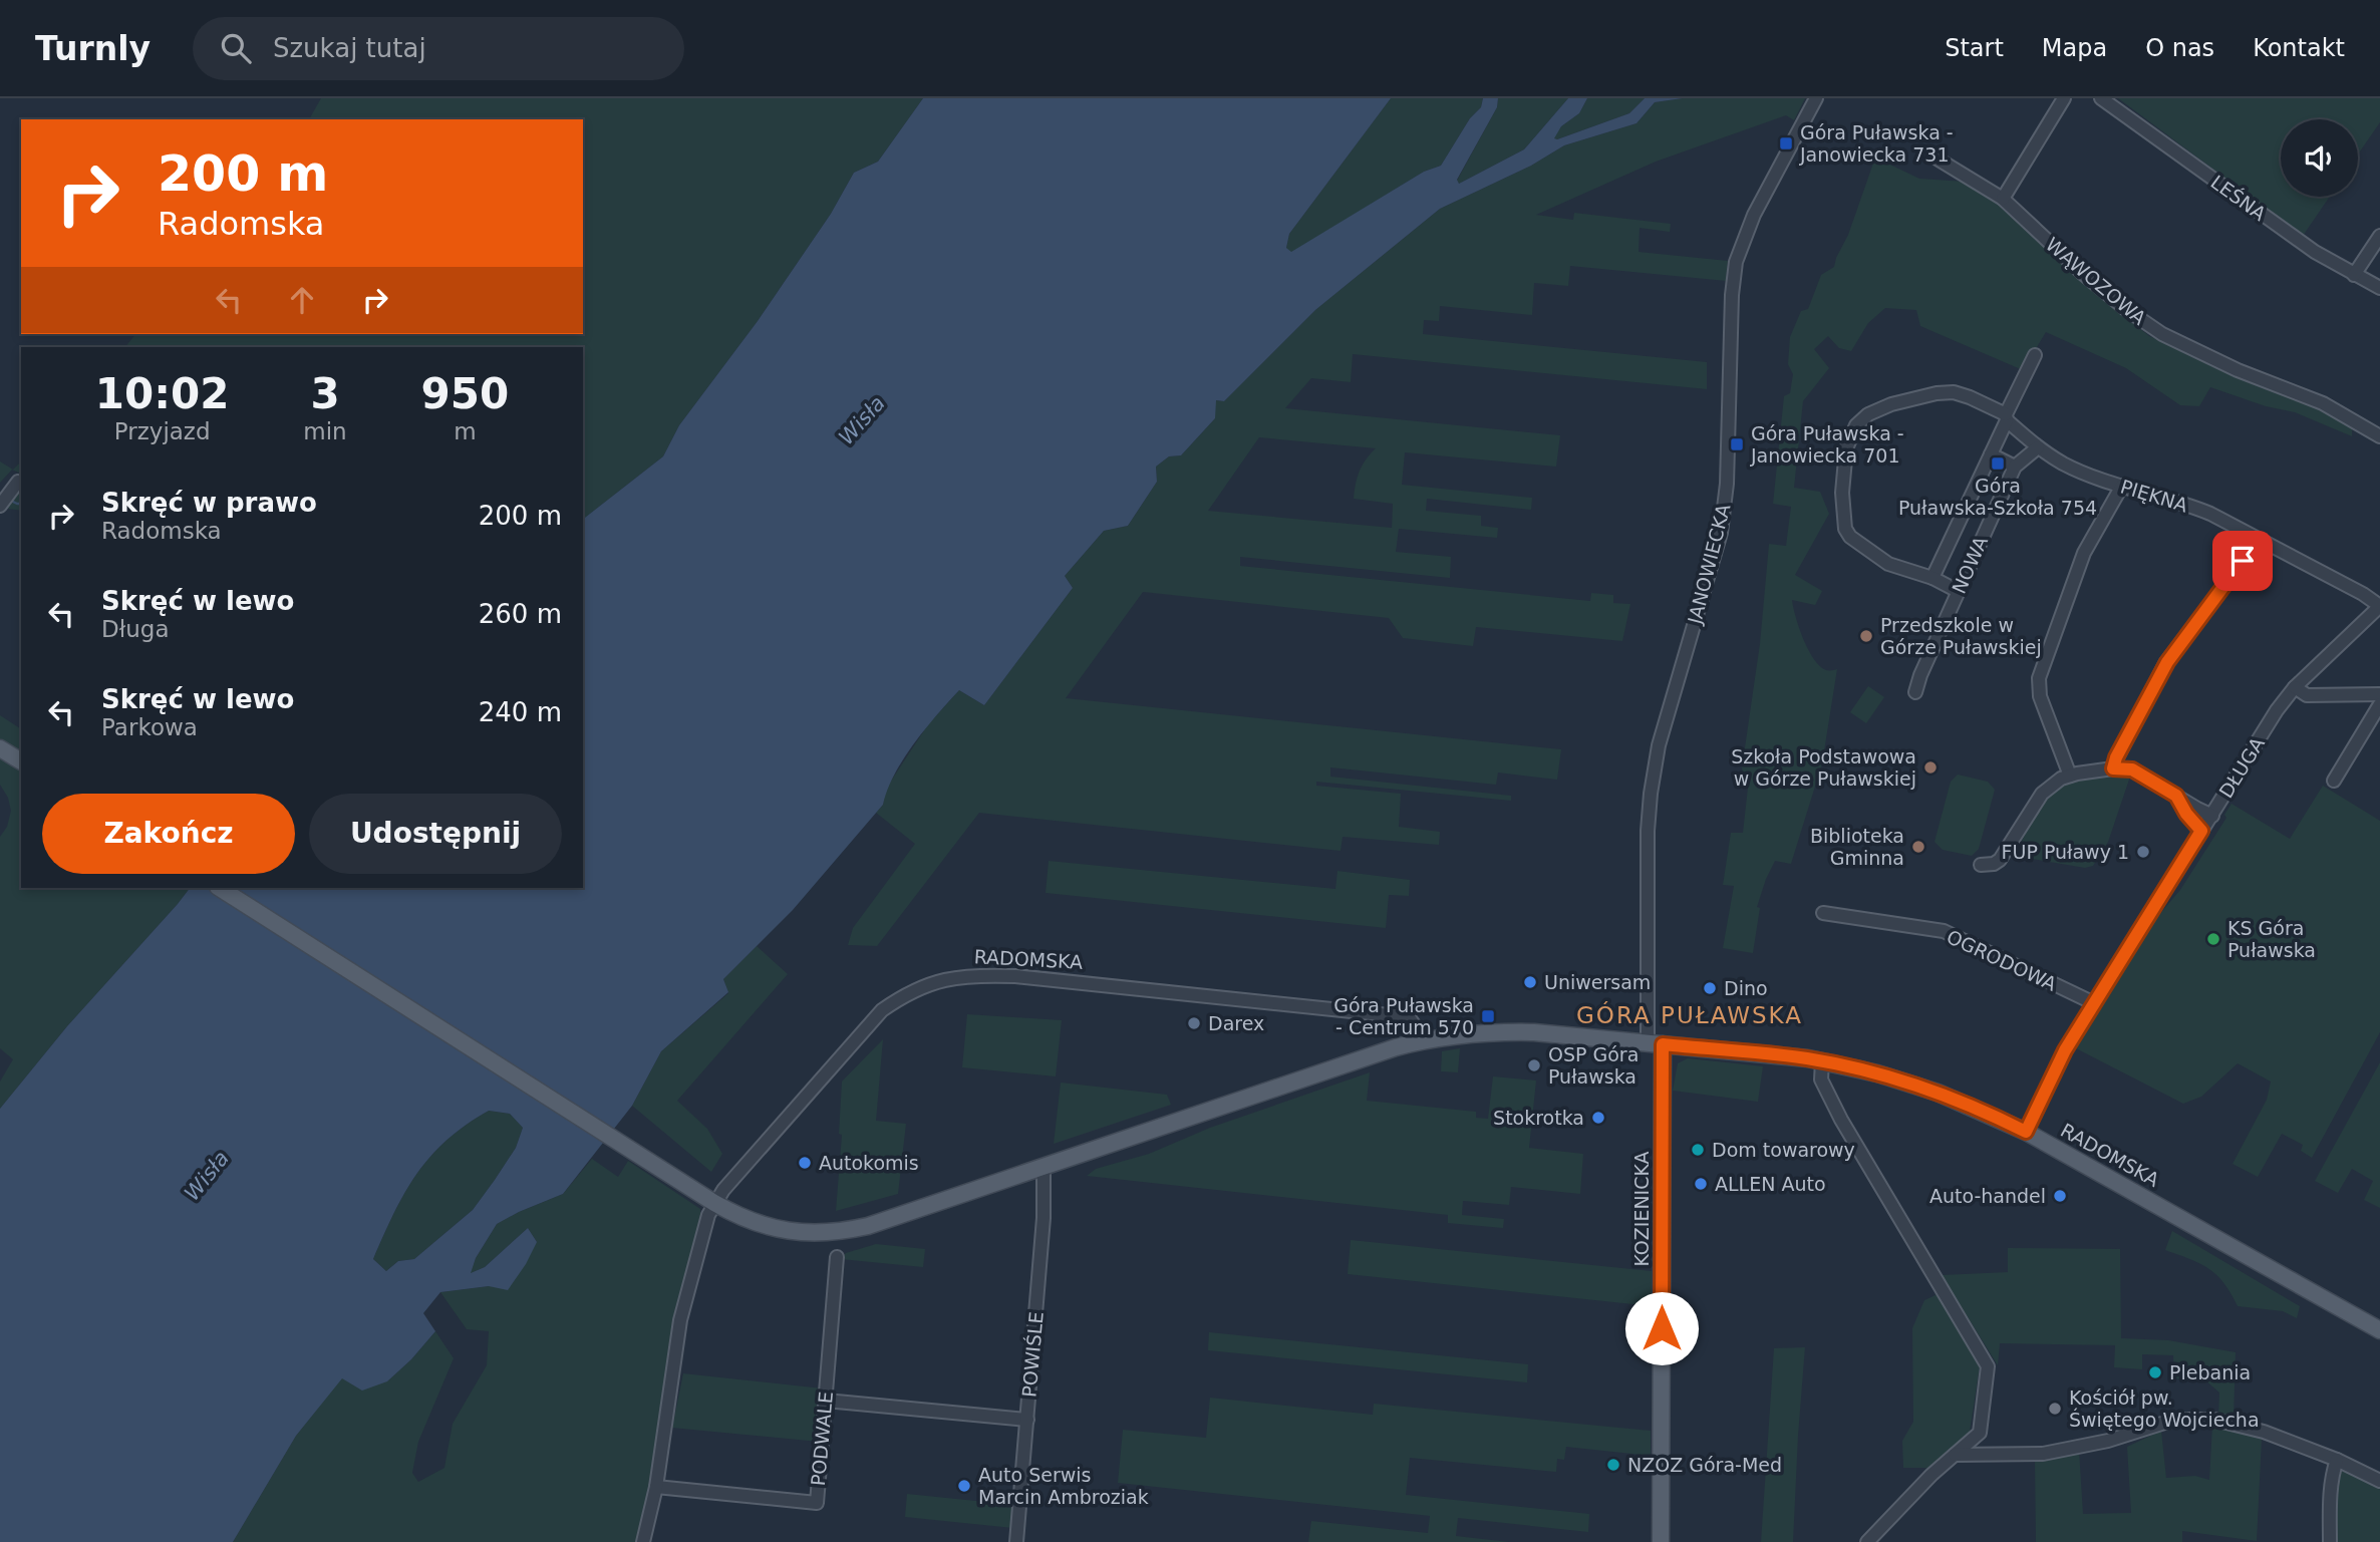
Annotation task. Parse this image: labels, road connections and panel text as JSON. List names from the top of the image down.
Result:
{
  "streets": {
    "main road": ["RADOMSKA", "KOZIENICKA"],
    "street": [
      "LEŚNA",
      "WĄWOZOWA",
      "PIĘKNA",
      "JANOWIECKA",
      "NOWA",
      "DŁUGA",
      "OGRODOWA",
      "POWIŚLE",
      "PODWALE"
    ]
  },
  "crossings": [
    ["PIĘKNA", "NOWA"],
    ["PIĘKNA", "DŁUGA"],
    ["JANOWIECKA", "RADOMSKA"],
    ["JANOWIECKA", "KOZIENICKA"],
    ["DŁUGA", "RADOMSKA"],
    ["DŁUGA", "OGRODOWA"],
    ["RADOMSKA", "KOZIENICKA"],
    ["RADOMSKA", "POWIŚLE"]
  ],
  "districts": ["GÓRA PUŁAWSKA"],
  "water": ["Wisła"],
  "places": {
    "transit": [
      "Góra Puławska - Janowiecka 731",
      "Góra Puławska - Janowiecka 701",
      "Góra Puławska-Szkoła 754",
      "Góra Puławska - Centrum 570"
    ],
    "other": [
      "Przedszkole w Górze Puławskiej",
      "Szkoła Podstawowa w Górze Puławskiej",
      "Biblioteka Gminna",
      "FUP Puławy 1",
      "KS Góra Puławska",
      "Uniwersam",
      "Dino",
      "Darex",
      "OSP Góra Puławska",
      "Stokrotka",
      "Dom towarowy",
      "Autokomis",
      "ALLEN Auto",
      "Auto-handel",
      "Plebania",
      "Kościół pw. Świętego Wojciecha",
      "NZOZ Góra-Med",
      "Auto Serwis Marcin Ambroziak"
    ]
  },
  "page": {
    "header": "Turnly",
    "search": "Szukaj tutaj",
    "nav": [
      "Start",
      "Mapa",
      "O nas",
      "Kontakt"
    ],
    "turn": ["200 m", "Radomska"],
    "eta": [
      "10:02",
      "Przyjazd",
      "3",
      "min",
      "950",
      "m"
    ],
    "list": [
      {
        "name": "Skręć w prawo",
        "note": "Radomska",
        "value": "200 m"
      },
      {
        "name": "Skręć w lewo",
        "note": "Długa",
        "value": "260 m"
      },
      {
        "name": "Skręć w lewo",
        "note": "Parkowa",
        "value": "240 m"
      }
    ],
    "buttons": ["Zakończ", "Udostępnij"]
  }
}
